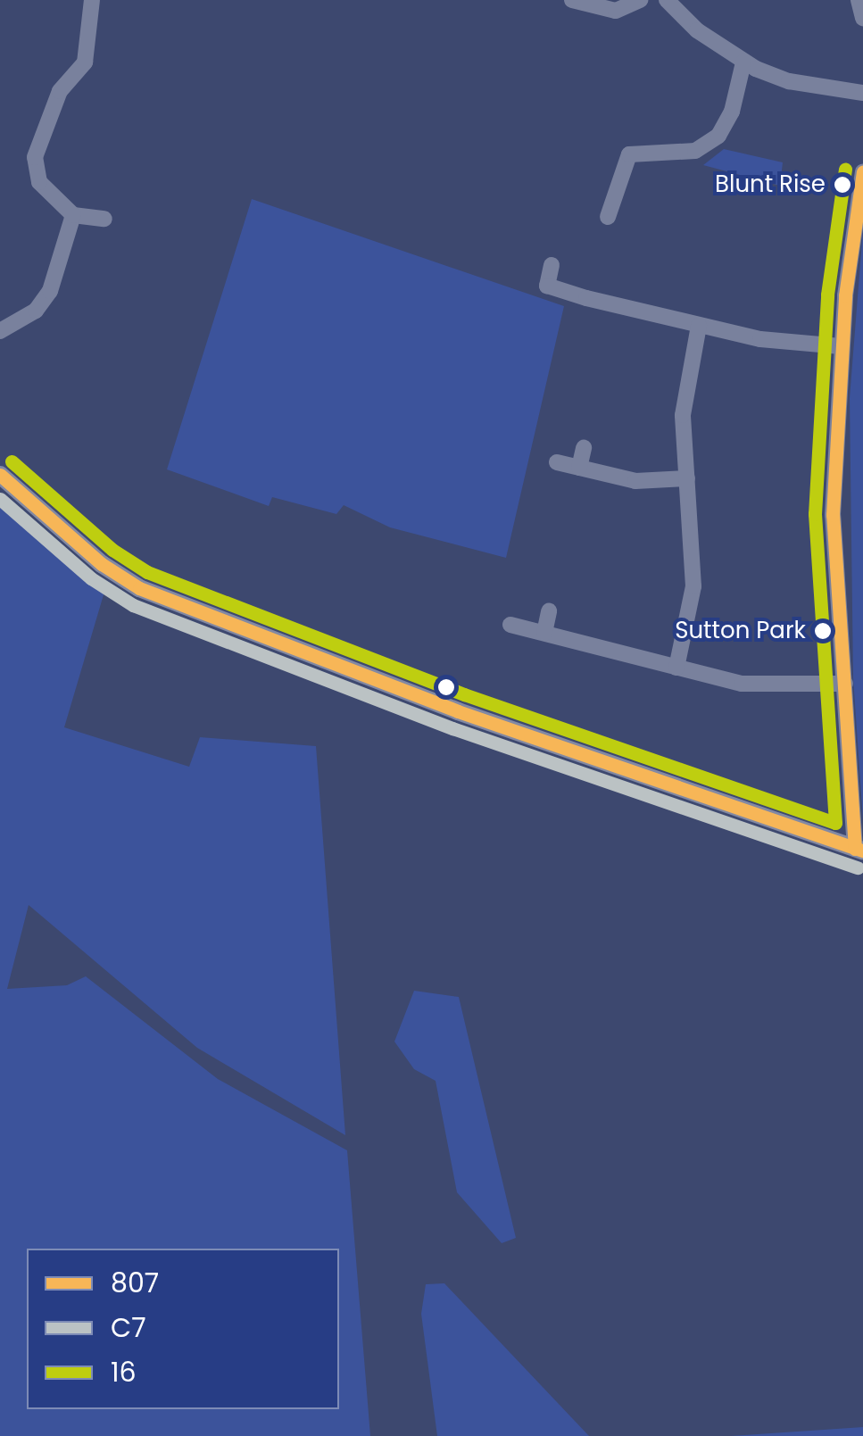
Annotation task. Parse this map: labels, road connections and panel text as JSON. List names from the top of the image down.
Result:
{
  "places": ["Blunt Rise", "Sutton Park"],
  "lines": ["transit line 16", "transit line 807", "transit line C7"],
  "legend": ["807", "C7", "16"]
}
